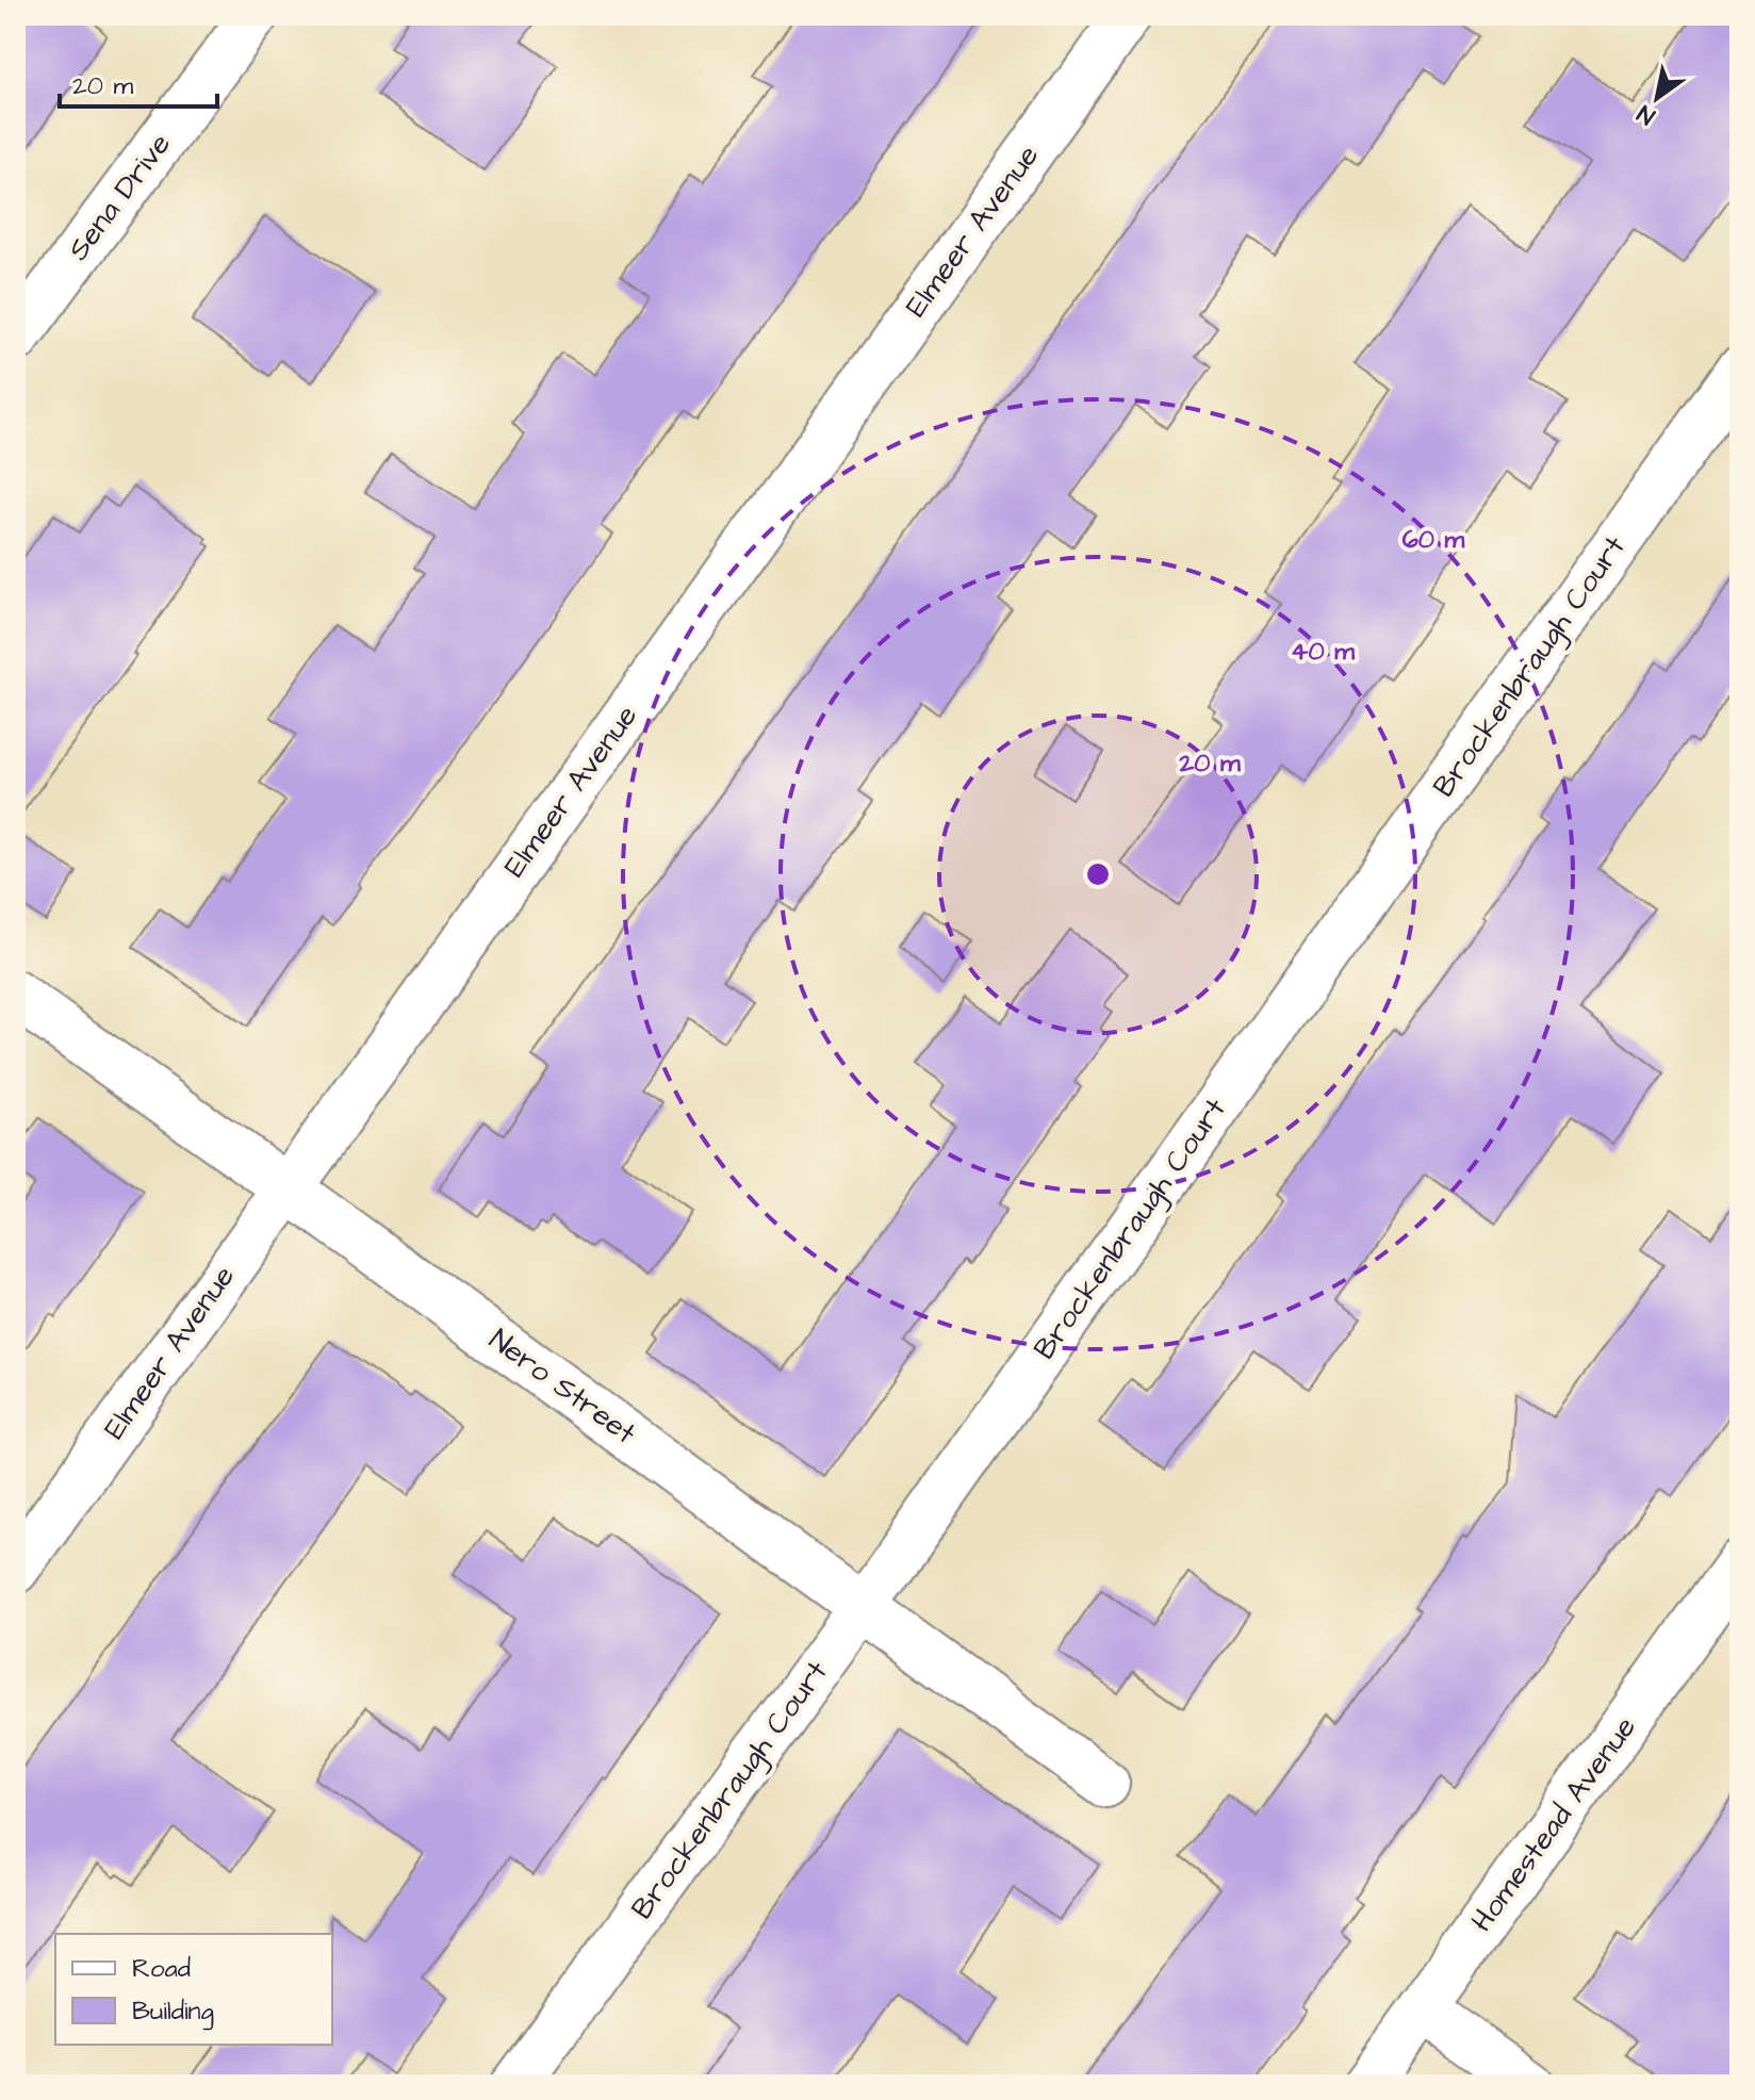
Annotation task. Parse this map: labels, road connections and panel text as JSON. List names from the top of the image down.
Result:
{
  "streets": {
    "street": [
      "Sena Drive",
      "Elmeer Avenue",
      "Brockenbraugh Court",
      "Nero Street",
      "Homestead Avenue"
    ]
  },
  "crossings": [
    ["Elmeer Avenue", "Nero Street"],
    ["Brockenbraugh Court", "Nero Street"]
  ],
  "legend": ["Road", "Building"],
  "scale_bar": "20 m",
  "north": "bottom left",
  "rings": ["60 m", "40 m", "20 m"]
}
